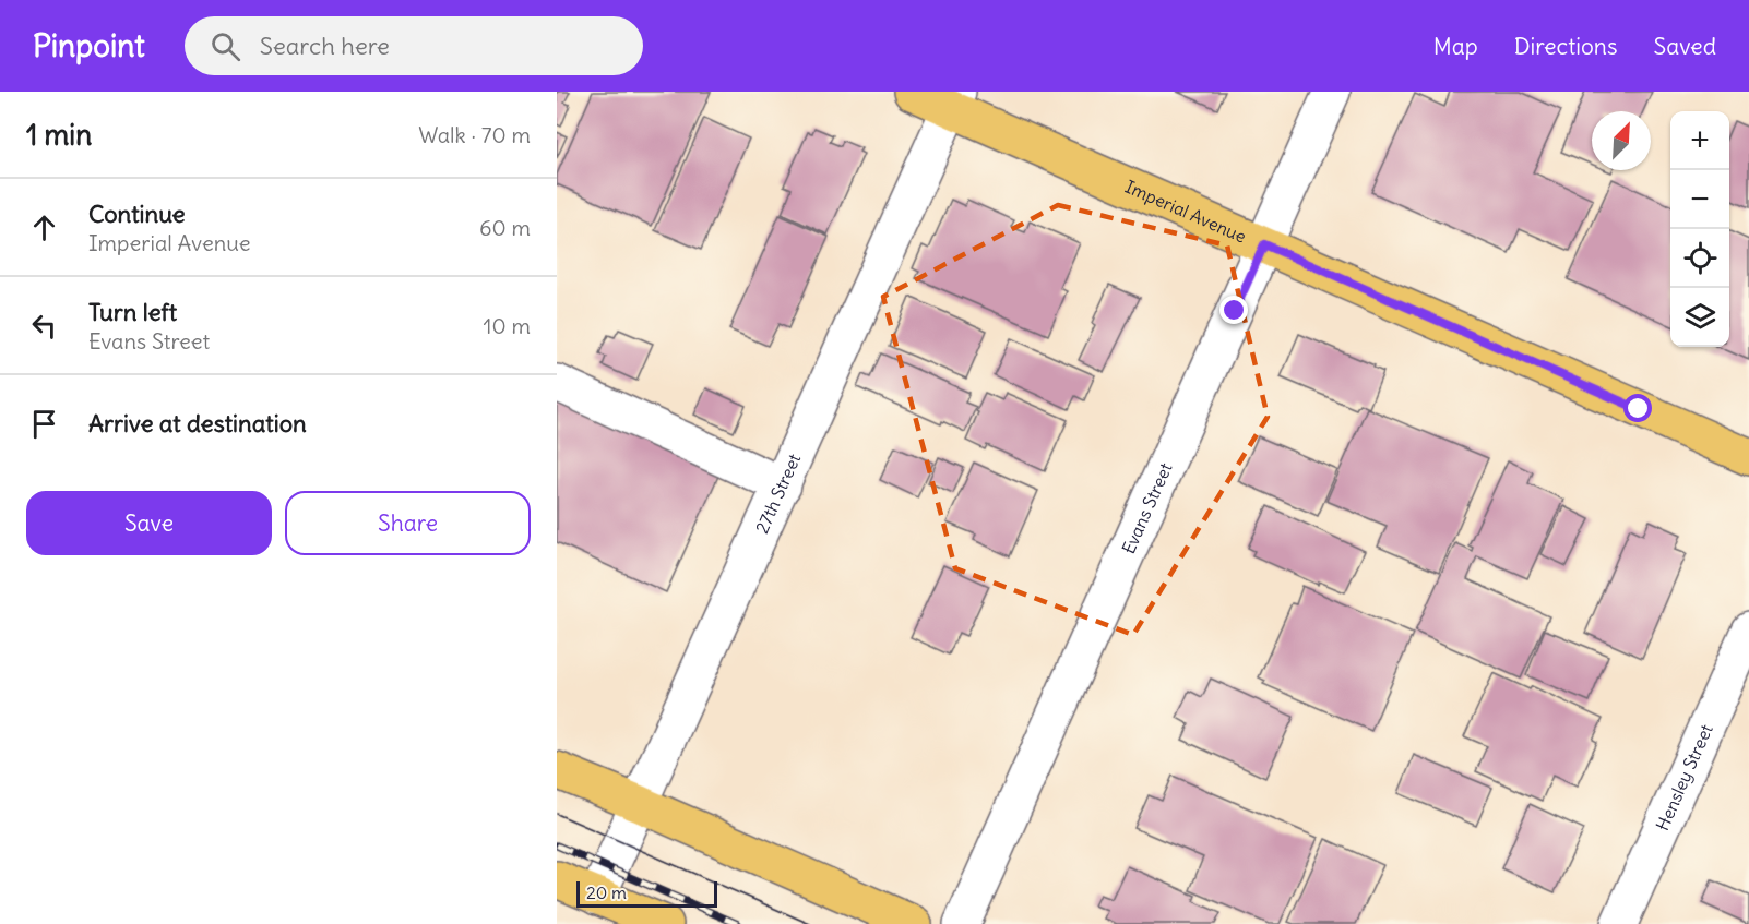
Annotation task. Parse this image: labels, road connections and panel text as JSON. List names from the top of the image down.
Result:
{
  "streets": {
    "main road": ["Imperial Avenue"],
    "street": ["27th Street", "Evans Street", "Hensley Street"]
  },
  "crossings": [
    ["Imperial Avenue", "27th Street"],
    ["Imperial Avenue", "Evans Street"]
  ],
  "scale_bar": "20 m",
  "north": "top right",
  "page": {
    "header": "Pinpoint",
    "search": "Search here",
    "nav": ["Map", "Directions", "Saved"],
    "heading": ["1 min", "Walk · 70 m"],
    "map_buttons": ["+", "−"],
    "list": [
      ["Continue", "Imperial Avenue", "60 m"],
      ["Turn left", "Evans Street", "10 m"],
      "Arrive at destination"
    ],
    "buttons": ["Save", "Share"],
    "scale": "20 m"
  }
}
